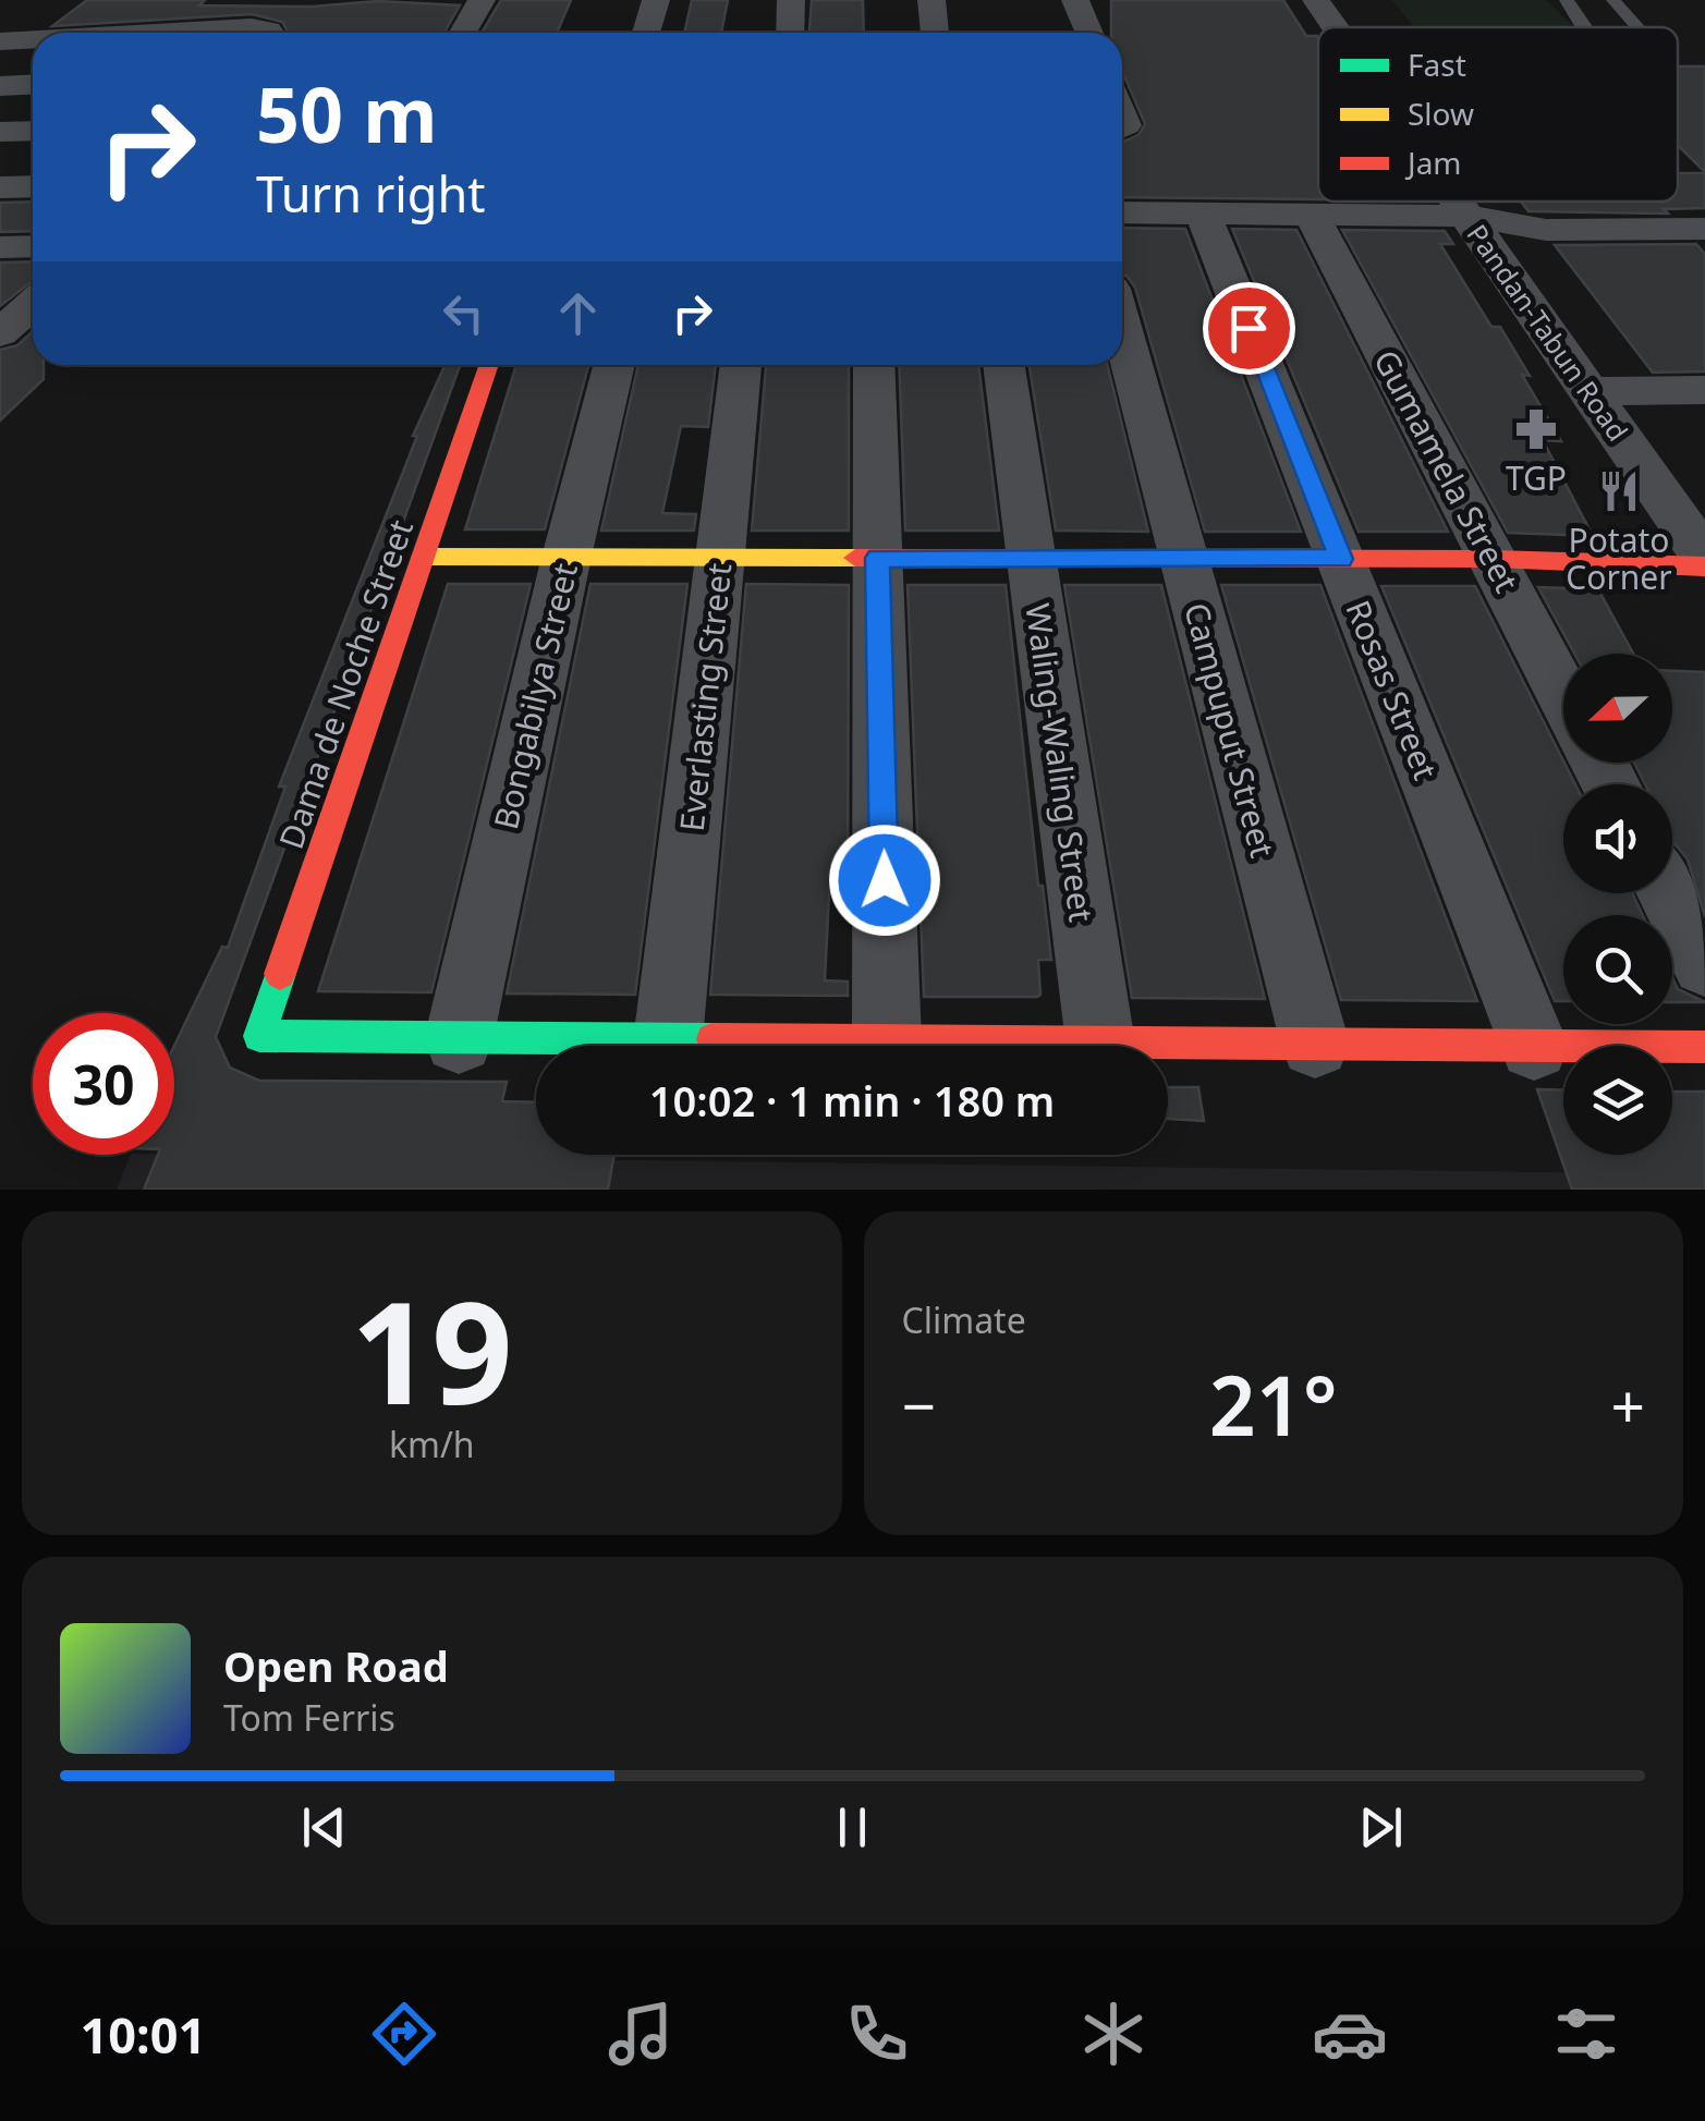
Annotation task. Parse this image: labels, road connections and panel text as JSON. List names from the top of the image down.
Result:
{
  "streets": {
    "street": [
      "Pandan-Tabun Road",
      "Gumamela Street",
      "Dama de Noche Street",
      "Rosas Street",
      "Bongabilya Street",
      "Everlasting Street",
      "Campuput Street",
      "Waling-Waling Street"
    ]
  },
  "crossings": [
    ["Dama de Noche Street", "Bongabilya Street"]
  ],
  "places": {
    "pharmacy": ["TGP"],
    "restaurant": ["Potato Corner"]
  },
  "legend": ["Fast", "Slow", "Jam"],
  "north": "left",
  "page": {
    "turn": ["50 m", "Turn right"],
    "limit": "30",
    "trip": "10:02 · 1 min · 180 m",
    "tile": [
      ["19", "km/h"],
      "Climate"
    ],
    "heat": ["−", "21°", "+"],
    "song": ["Open Road", "Tom Ferris"],
    "tabs": "10:01"
  }
}
